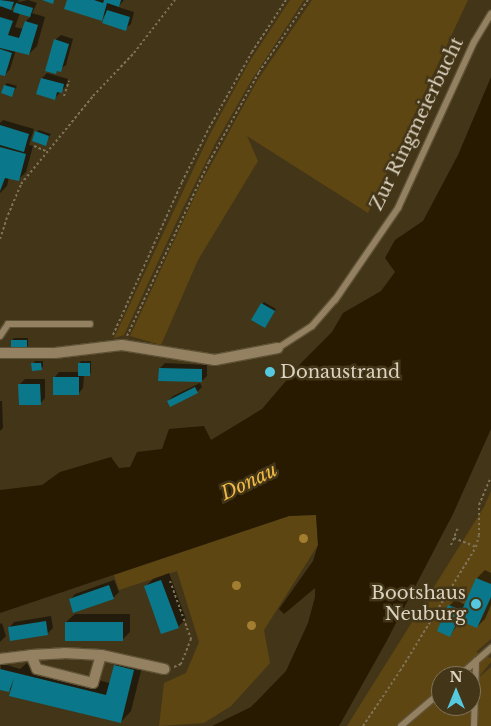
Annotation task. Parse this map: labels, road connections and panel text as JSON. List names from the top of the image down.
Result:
{
  "streets": {
    "street": ["Zur Ringmeierbucht"]
  },
  "water": ["Donau"],
  "places": ["Donaustrand", "Bootshaus Neuburg"],
  "north": "top"
}
